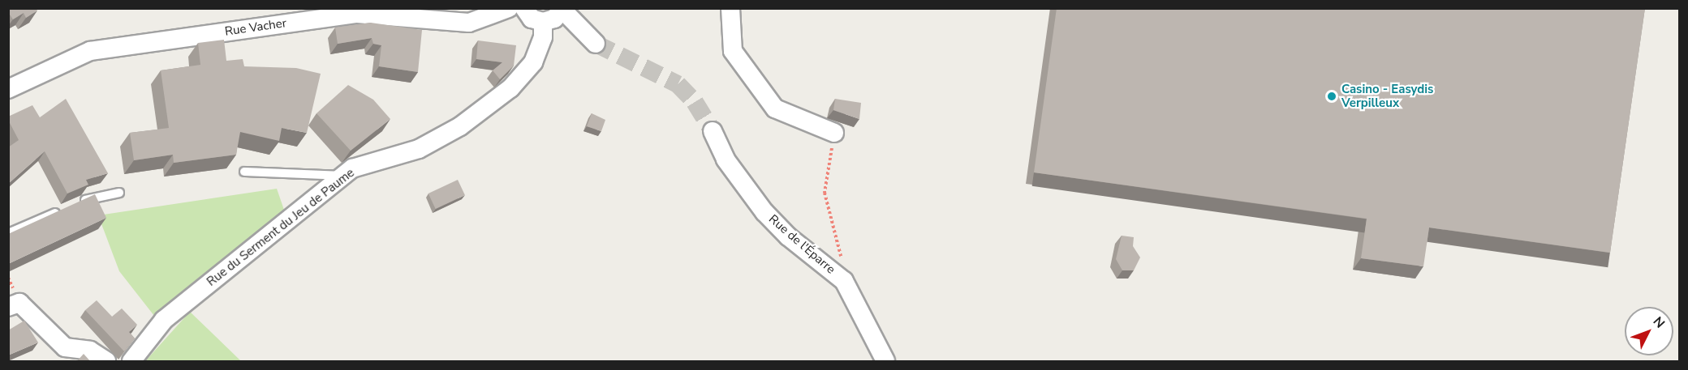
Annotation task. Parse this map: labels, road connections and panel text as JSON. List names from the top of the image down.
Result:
{
  "streets": {
    "street": ["Rue Vacher", "Rue du Serment du Jeu de Paume", "Rue de l'Éparre"]
  },
  "places": ["Casino - Easydis Verpilleux"],
  "north": "top right"
}
